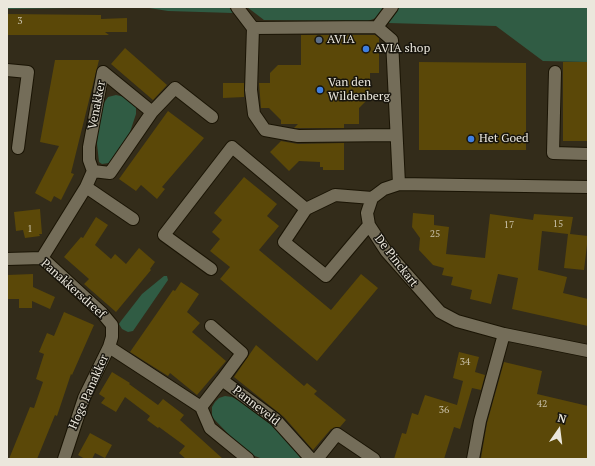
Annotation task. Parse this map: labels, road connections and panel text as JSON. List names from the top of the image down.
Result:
{
  "streets": {
    "street": [
      "Venakker",
      "De Pinckart",
      "Panakkersdreef",
      "Hoge Panakker",
      "Panneveld"
    ]
  },
  "crossings": [
    ["Panakkersdreef", "Hoge Panakker"]
  ],
  "places": [
    "AVIA",
    "AVIA shop",
    "Van den Wildenberg",
    "Het Goed"
  ],
  "house_numbers": [
    "3",
    "15",
    "17",
    "1",
    "25",
    "34",
    "42",
    "36"
  ],
  "north": "top"
}
